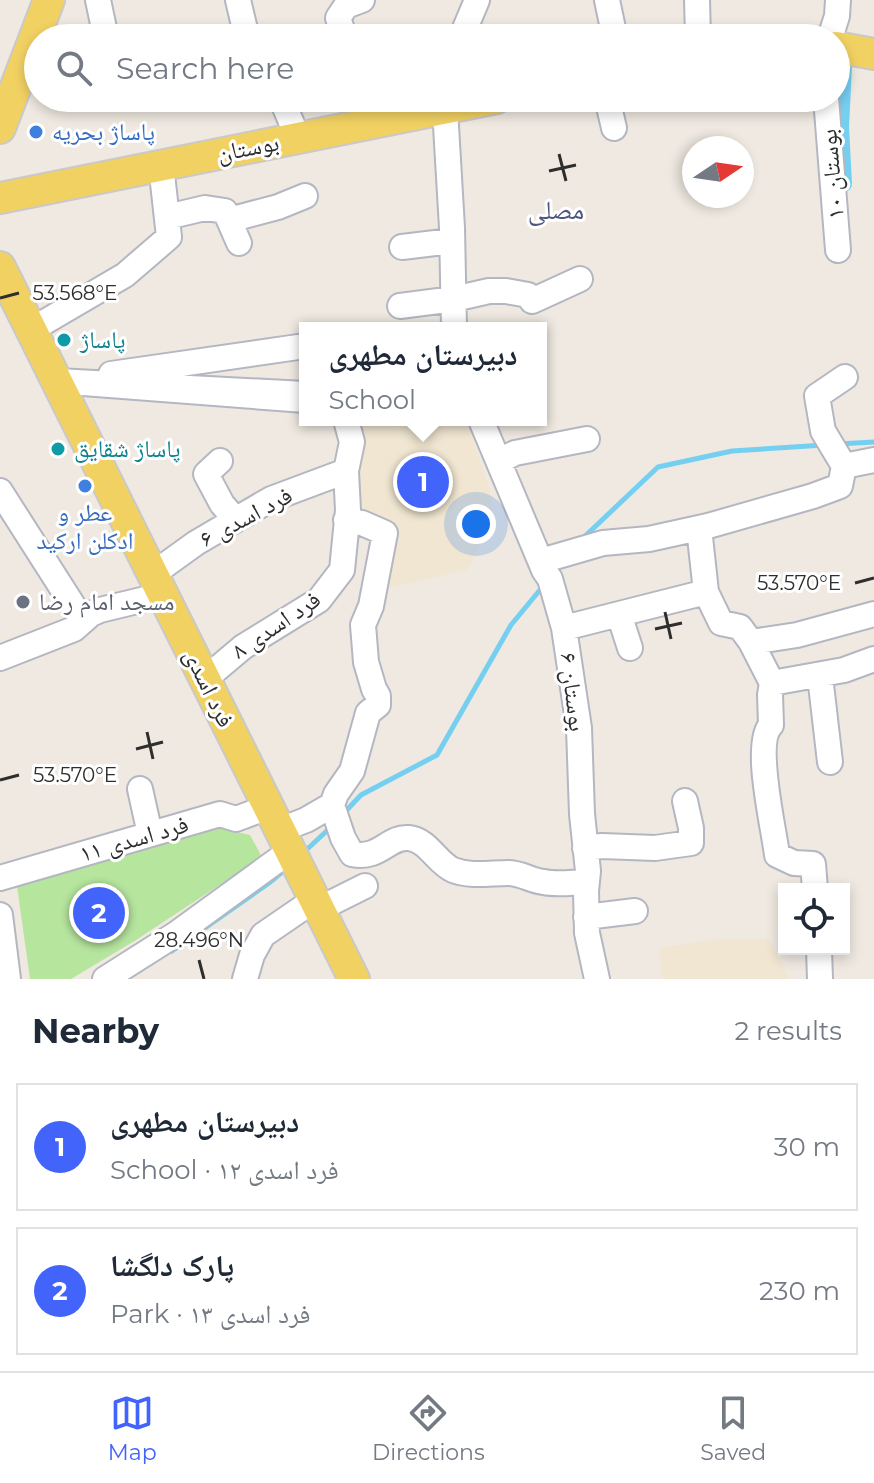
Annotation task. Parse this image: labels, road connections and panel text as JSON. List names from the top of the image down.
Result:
{
  "streets": {
    "main road": ["بوستان", "فرد اسدی"],
    "street": [
      "بوستان ۱۰",
      "فرد اسدی ۶",
      "فرد اسدی ۸",
      "بوستان ۶",
      "فرد اسدی ۱۱"
    ]
  },
  "crossings": [
    ["فرد اسدی ۶", "فرد اسدی ۸"],
    ["فرد اسدی ۶", "فرد اسدی"],
    ["فرد اسدی ۸", "فرد اسدی"],
    ["فرد اسدی", "فرد اسدی ۱۱"]
  ],
  "districts": ["مصلی"],
  "places": [
    "پاساژ بحریه",
    "پاساژ",
    "پاساژ شقایق",
    "عطر و ادکلن ارکید",
    "مسجد امام رضا"
  ],
  "north": "right",
  "page": {
    "search": "Search here",
    "popup": ["دبیرستان مطهری", "School"],
    "pins": ["1", "2"],
    "heading": ["Nearby", "2 results"],
    "list": [
      {
        "mark": "1",
        "name": "دبیرستان مطهری",
        "note": "School · فرد اسدی ۱۲",
        "value": "30 m"
      },
      {
        "mark": "2",
        "name": "پارک دلگشا",
        "note": "Park · فرد اسدی ۱۳",
        "value": "230 m"
      }
    ],
    "nav": ["Map", "Directions", "Saved"]
  },
  "coordinates": ["53.568°E", "53.570°E", "28.496°N"]
}
